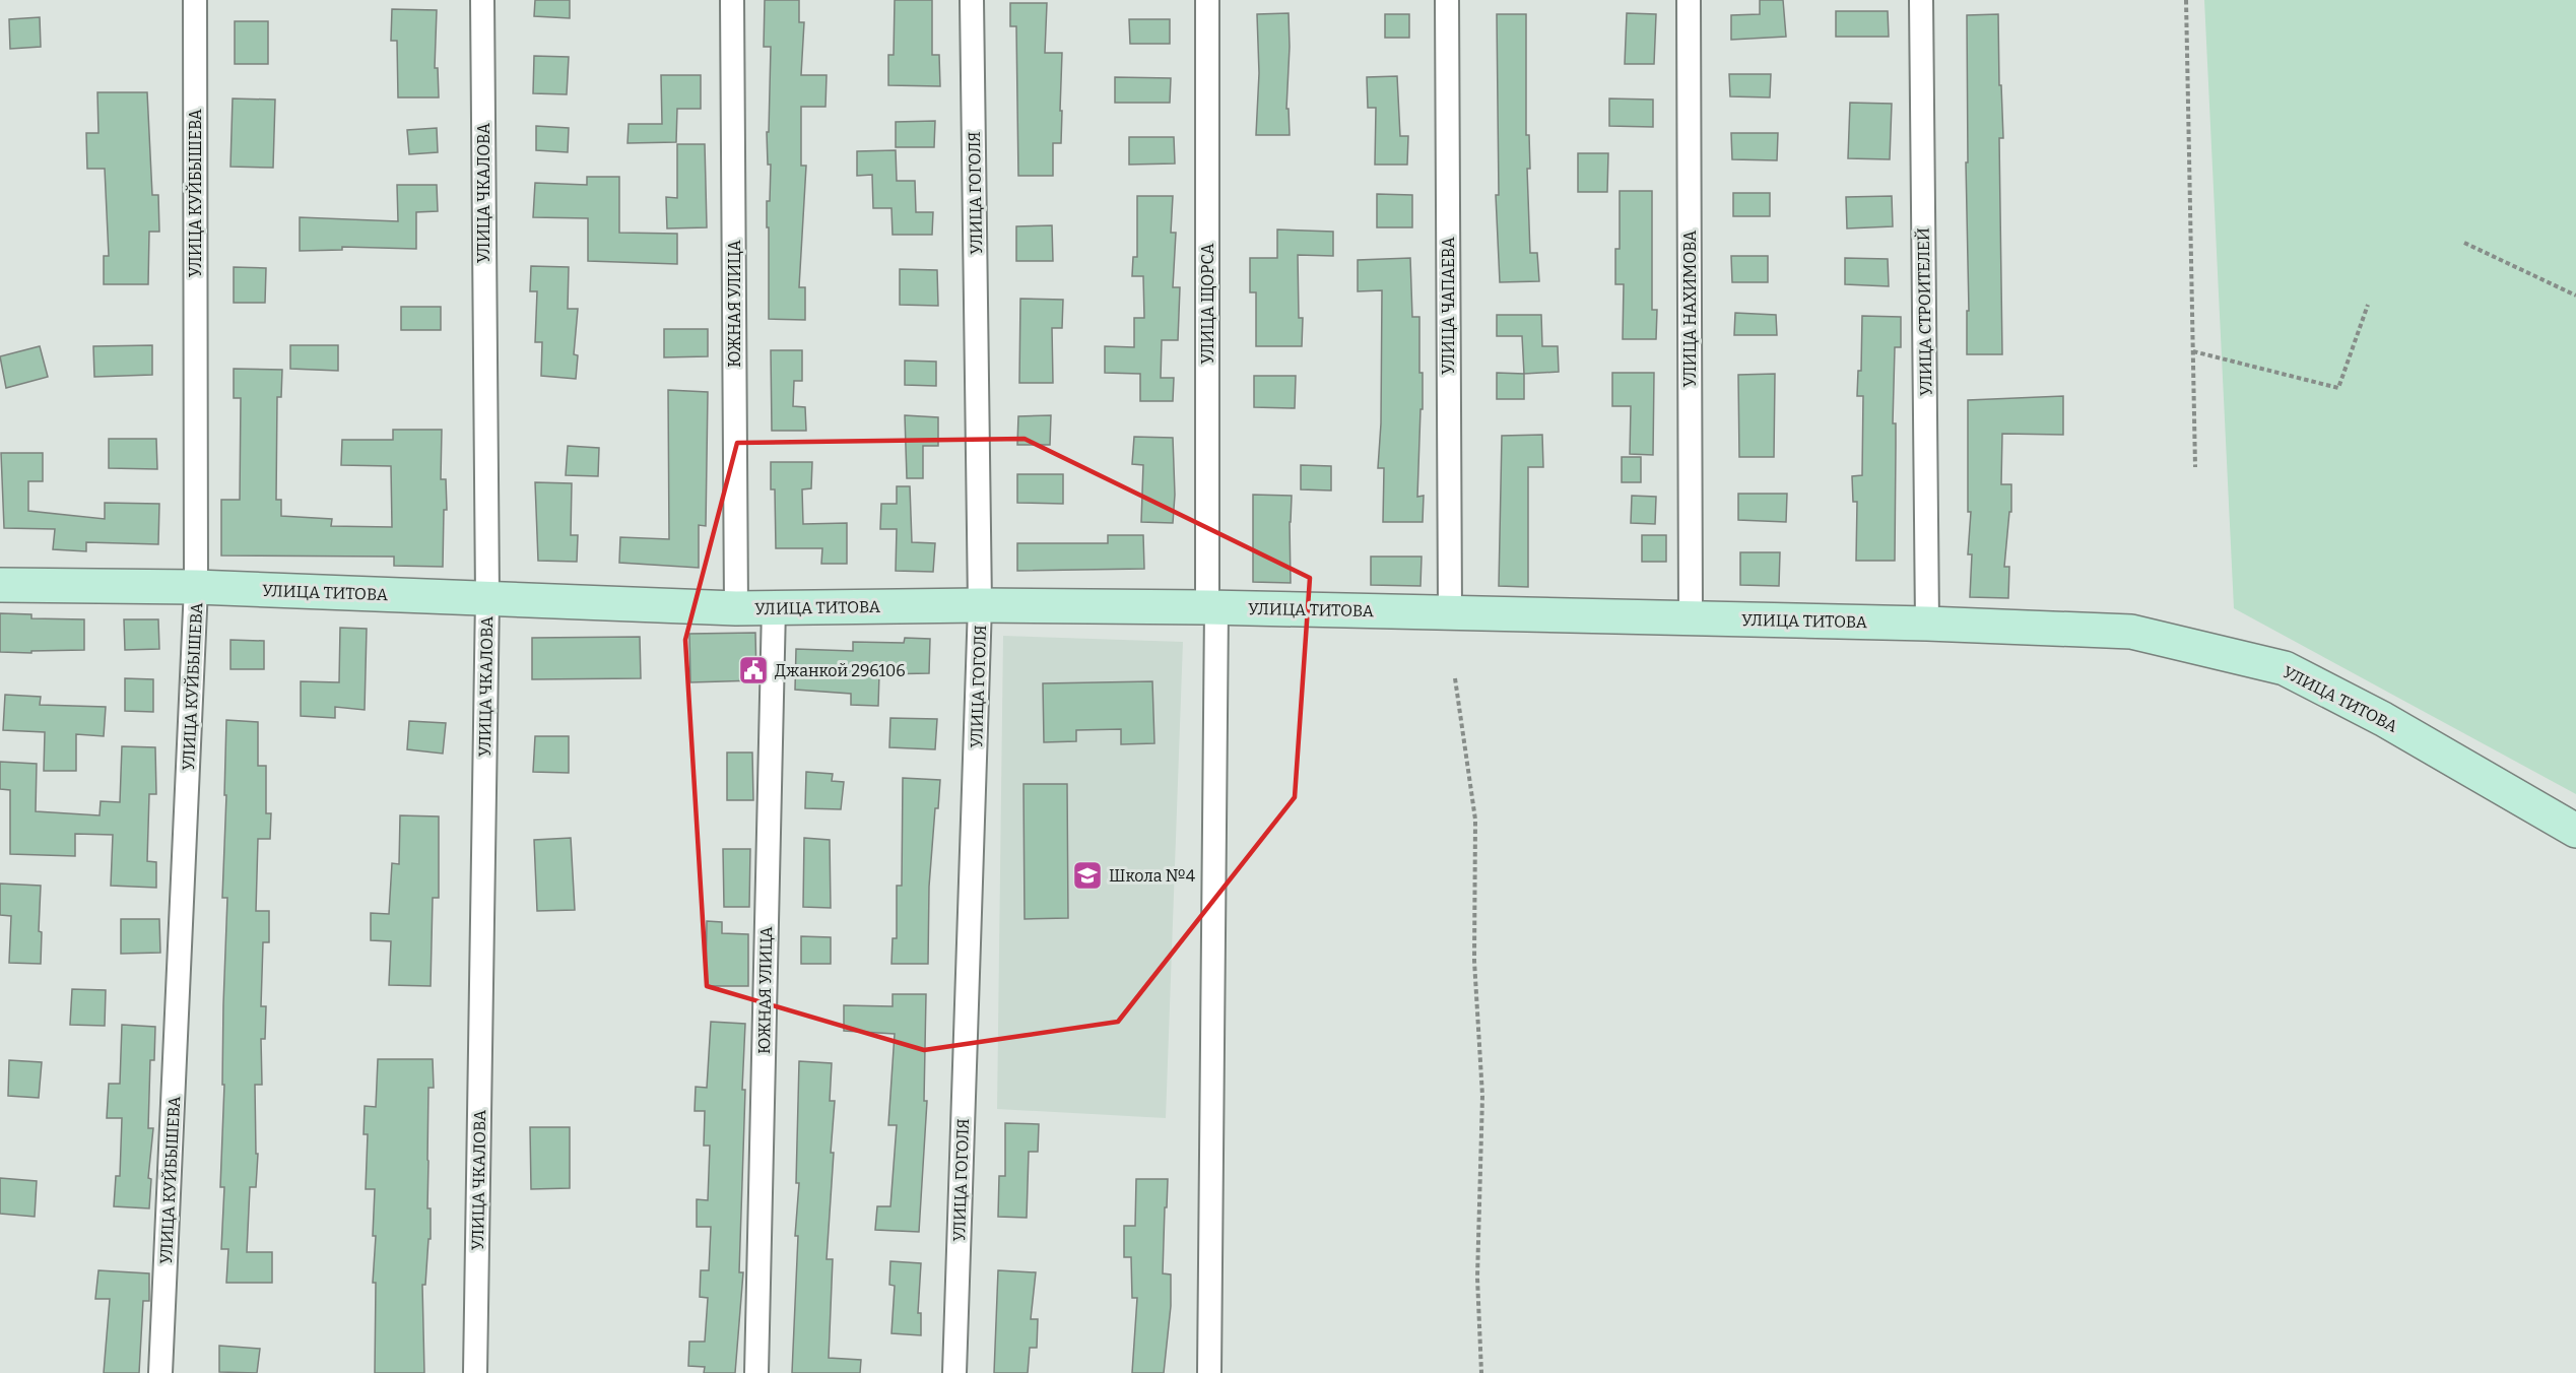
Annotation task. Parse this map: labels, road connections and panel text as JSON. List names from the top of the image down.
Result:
{
  "streets": {
    "main road": ["УЛИЦА ТИТОВА"],
    "street": [
      "УЛИЦА КУЙБЫШЕВА",
      "УЛИЦА ЧКАЛОВА",
      "УЛИЦА ГОГОЛЯ",
      "ЮЖНАЯ УЛИЦА",
      "УЛИЦА ЩОРСА",
      "УЛИЦА ЧАПАЕВА",
      "УЛИЦА НАХИМОВА",
      "УЛИЦА СТРОИТЕЛЕЙ"
    ]
  },
  "crossings": [
    ["УЛИЦА КУЙБЫШЕВА", "УЛИЦА ТИТОВА"],
    ["УЛИЦА ЧКАЛОВА", "УЛИЦА ТИТОВА"],
    ["УЛИЦА ГОГОЛЯ", "УЛИЦА ТИТОВА"],
    ["ЮЖНАЯ УЛИЦА", "УЛИЦА ТИТОВА"],
    ["УЛИЦА ЩОРСА", "УЛИЦА ТИТОВА"],
    ["УЛИЦА ЧАПАЕВА", "УЛИЦА ТИТОВА"],
    ["УЛИЦА НАХИМОВА", "УЛИЦА ТИТОВА"],
    ["УЛИЦА СТРОИТЕЛЕЙ", "УЛИЦА ТИТОВА"]
  ],
  "places": {
    "public building": ["Джанкой 296106"],
    "school or university": ["Школа №4"]
  }
}
